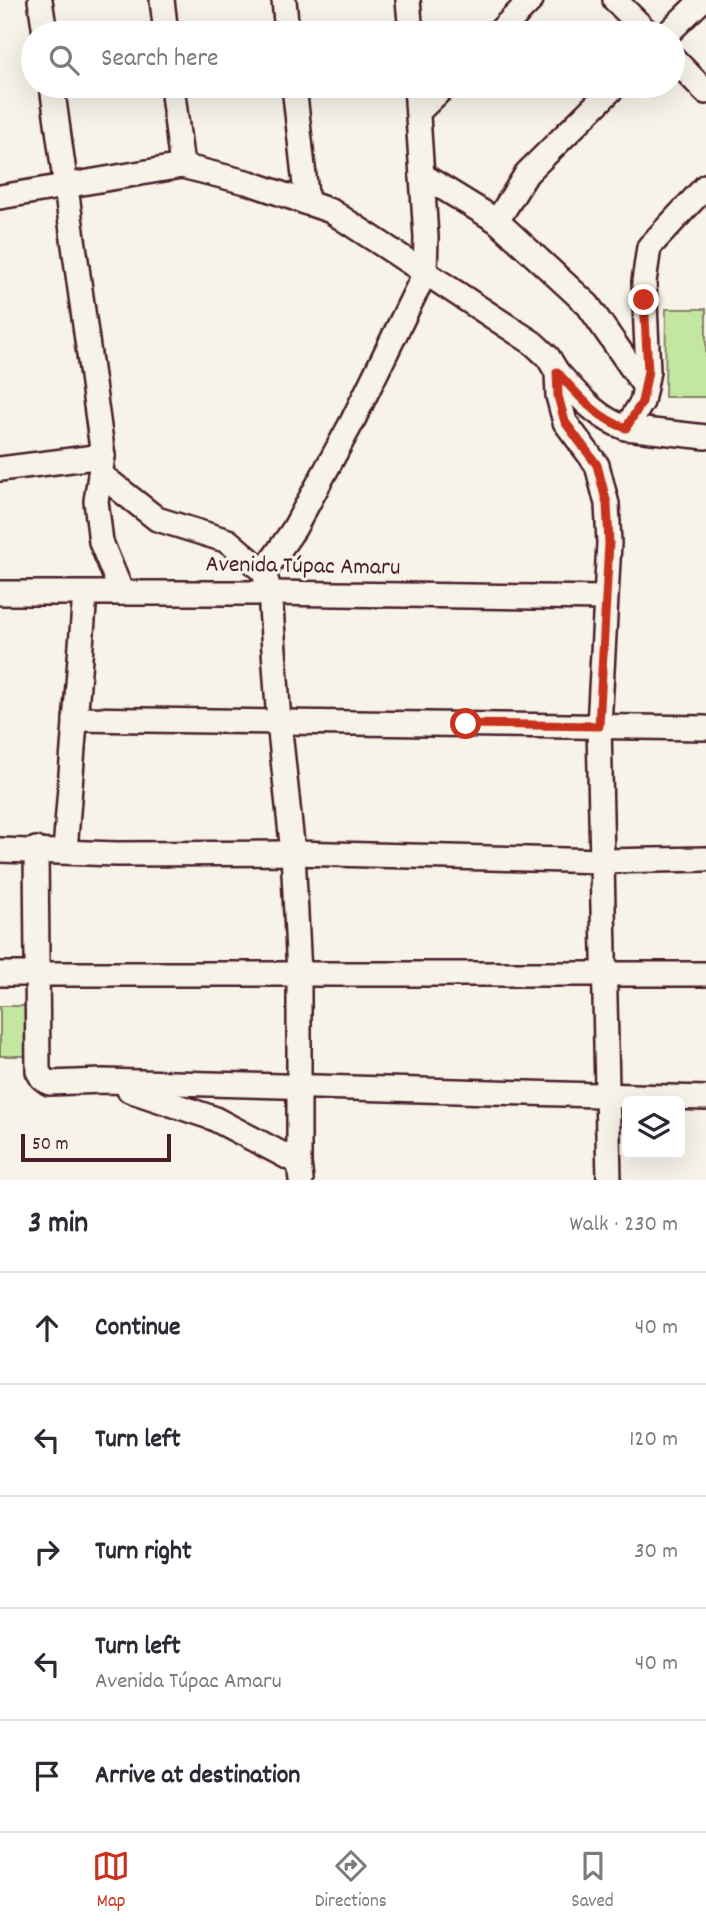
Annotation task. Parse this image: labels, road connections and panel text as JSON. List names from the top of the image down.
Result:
{
  "streets": {
    "street": ["Avenida Túpac Amaru"]
  },
  "scale_bar": "50 m",
  "page": {
    "search": "Search here",
    "scale": "50 m",
    "heading": ["3 min", "Walk · 230 m"],
    "list": [
      ["Continue", "40 m"],
      ["Turn left", "120 m"],
      ["Turn right", "30 m"],
      ["Turn left", "Avenida Túpac Amaru", "40 m"],
      "Arrive at destination"
    ],
    "nav": ["Map", "Directions", "Saved"]
  }
}
